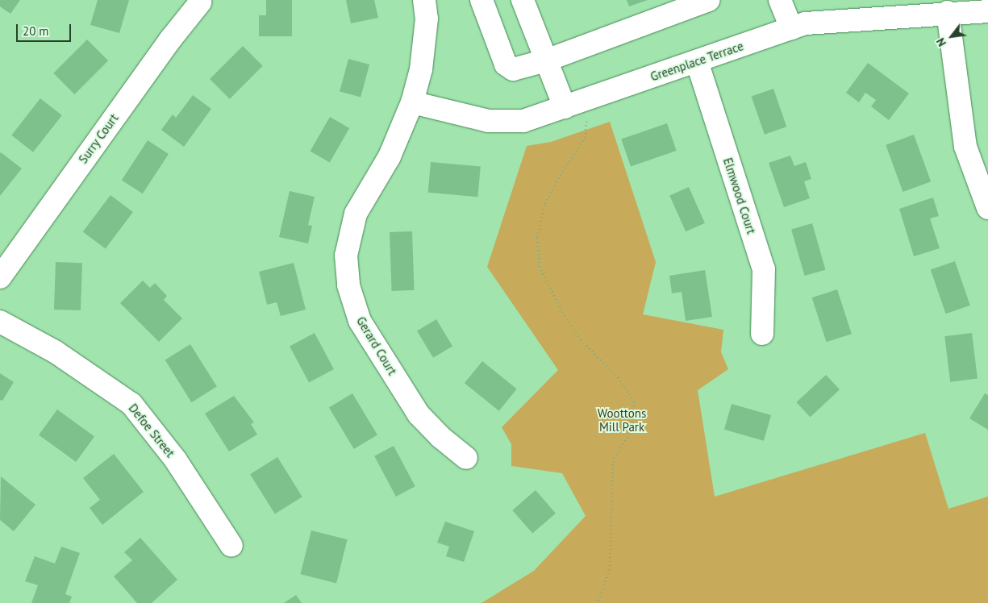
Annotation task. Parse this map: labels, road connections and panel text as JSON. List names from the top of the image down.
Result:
{
  "streets": {
    "street": [
      "Greenplace Terrace",
      "Surry Court",
      "Elmwood Court",
      "Gerard Court",
      "Defoe Street"
    ]
  },
  "crossings": [
    ["Greenplace Terrace", "Elmwood Court"],
    ["Greenplace Terrace", "Gerard Court"]
  ],
  "parks": ["Woottons Mill Park"],
  "scale_bar": "20 m",
  "north": "bottom left"
}
